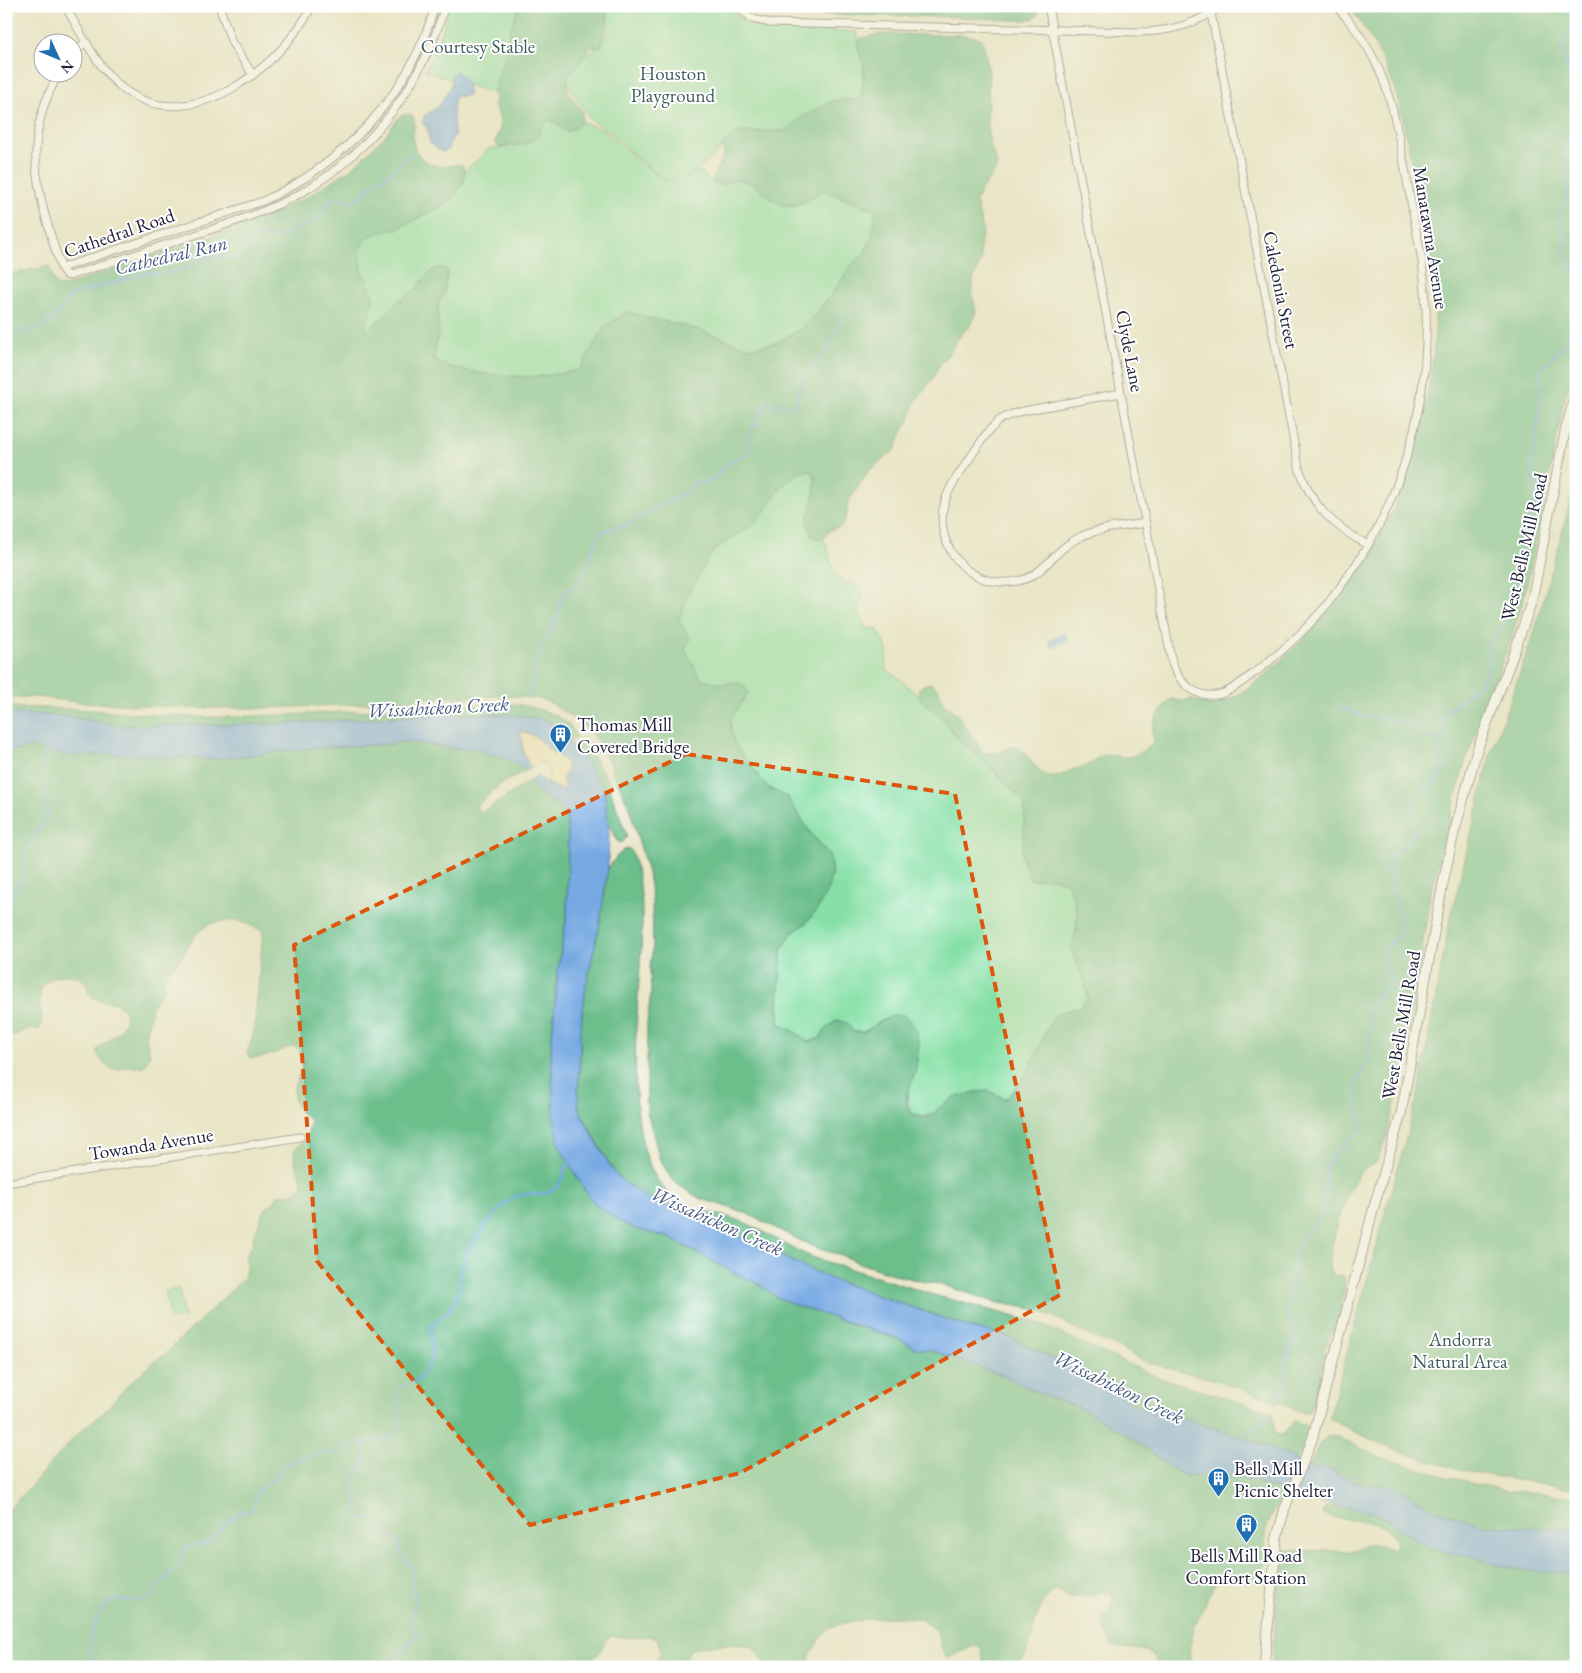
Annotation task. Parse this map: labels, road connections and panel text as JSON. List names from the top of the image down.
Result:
{
  "streets": {
    "street": [
      "Cathedral Road",
      "Manatawna Avenue",
      "Caledonia Street",
      "Clyde Lane",
      "West Bells Mill Road",
      "Towanda Avenue"
    ]
  },
  "crossings": [
    ["Manatawna Avenue", "Caledonia Street"],
    ["Manatawna Avenue", "Clyde Lane"]
  ],
  "water": ["Cathedral Run", "Wissahickon Creek"],
  "parks": ["Courtesy Stable", "Houston Playground", "Andorra Natural Area"],
  "places": {
    "building": ["Thomas Mill Covered Bridge", "Bells Mill Picnic Shelter", "Bells Mill Road Comfort Station"]
  },
  "north": "bottom right"
}
